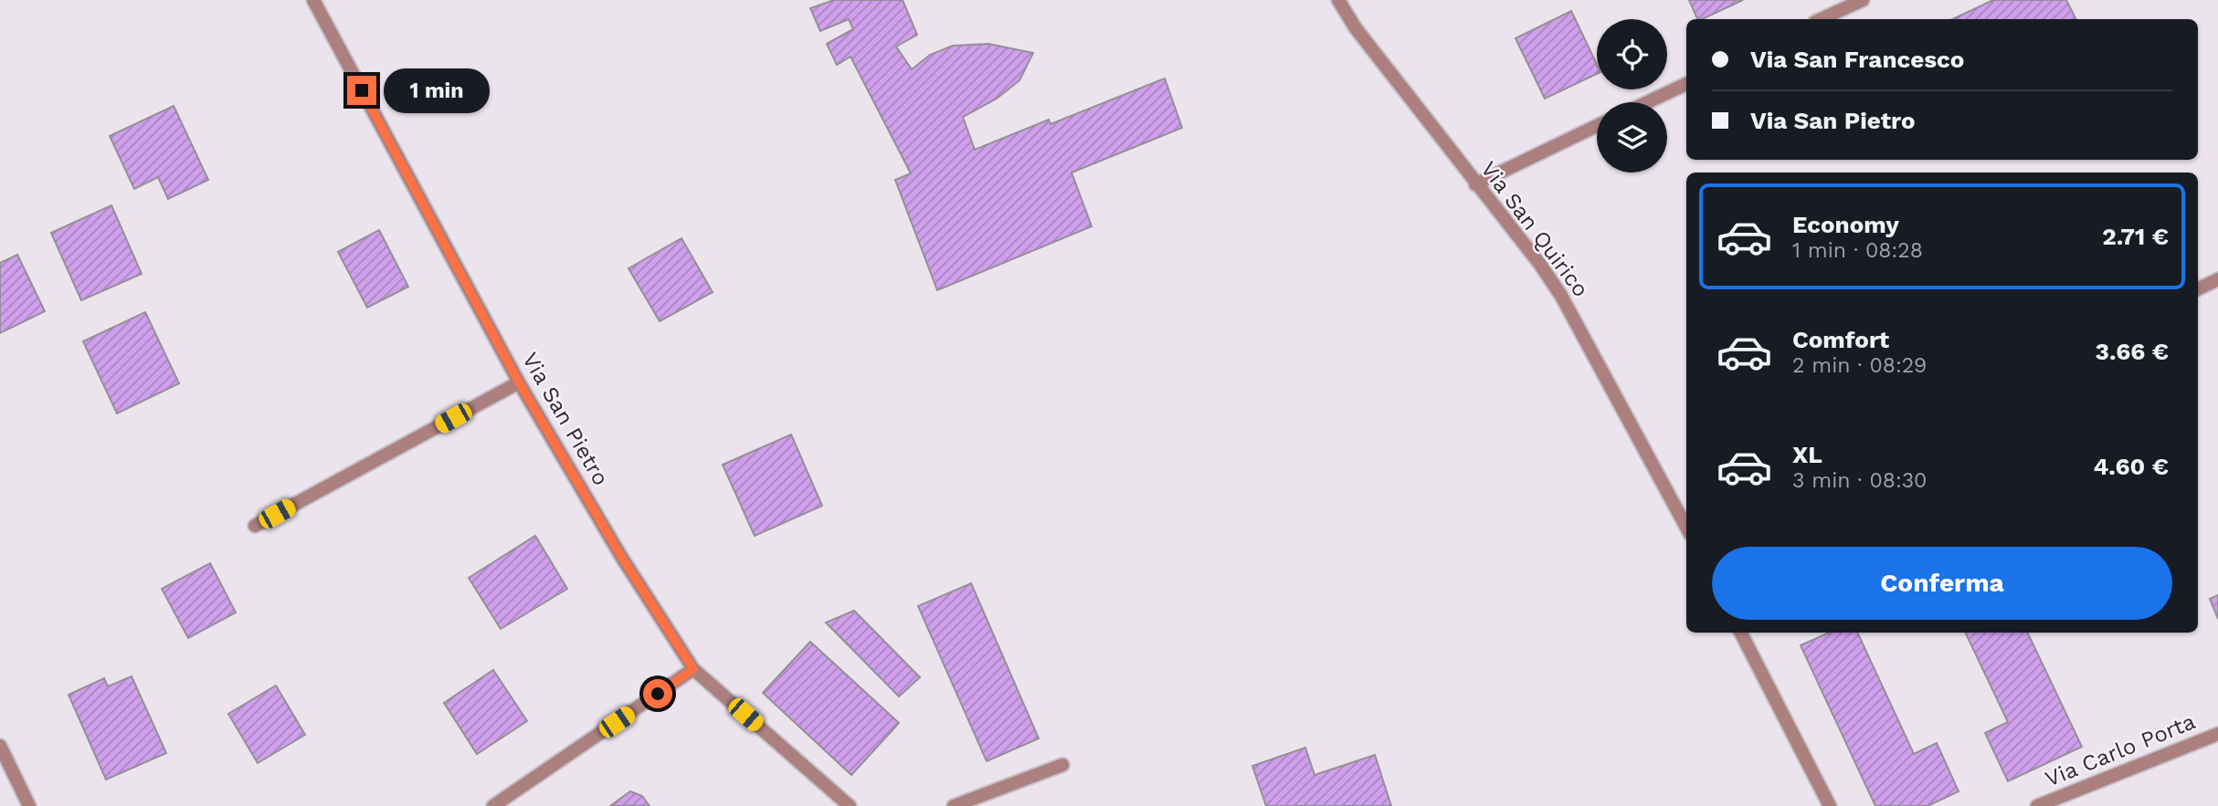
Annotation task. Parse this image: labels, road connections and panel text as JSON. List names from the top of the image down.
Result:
{
  "streets": {
    "street": ["Via San Quirico", "Via San Pietro", "Via Carlo Porta"]
  },
  "page": {
    "banner": ["Via San Francesco", "Via San Pietro"],
    "bubble": "1 min",
    "list": [
      {
        "name": "Economy",
        "note": "1 min · 08:28",
        "value": "2.71 €"
      },
      {
        "name": "Comfort",
        "note": "2 min · 08:29",
        "value": "3.66 €"
      },
      {
        "name": "XL",
        "note": "3 min · 08:30",
        "value": "4.60 €"
      }
    ],
    "buttons": "Conferma"
  }
}
